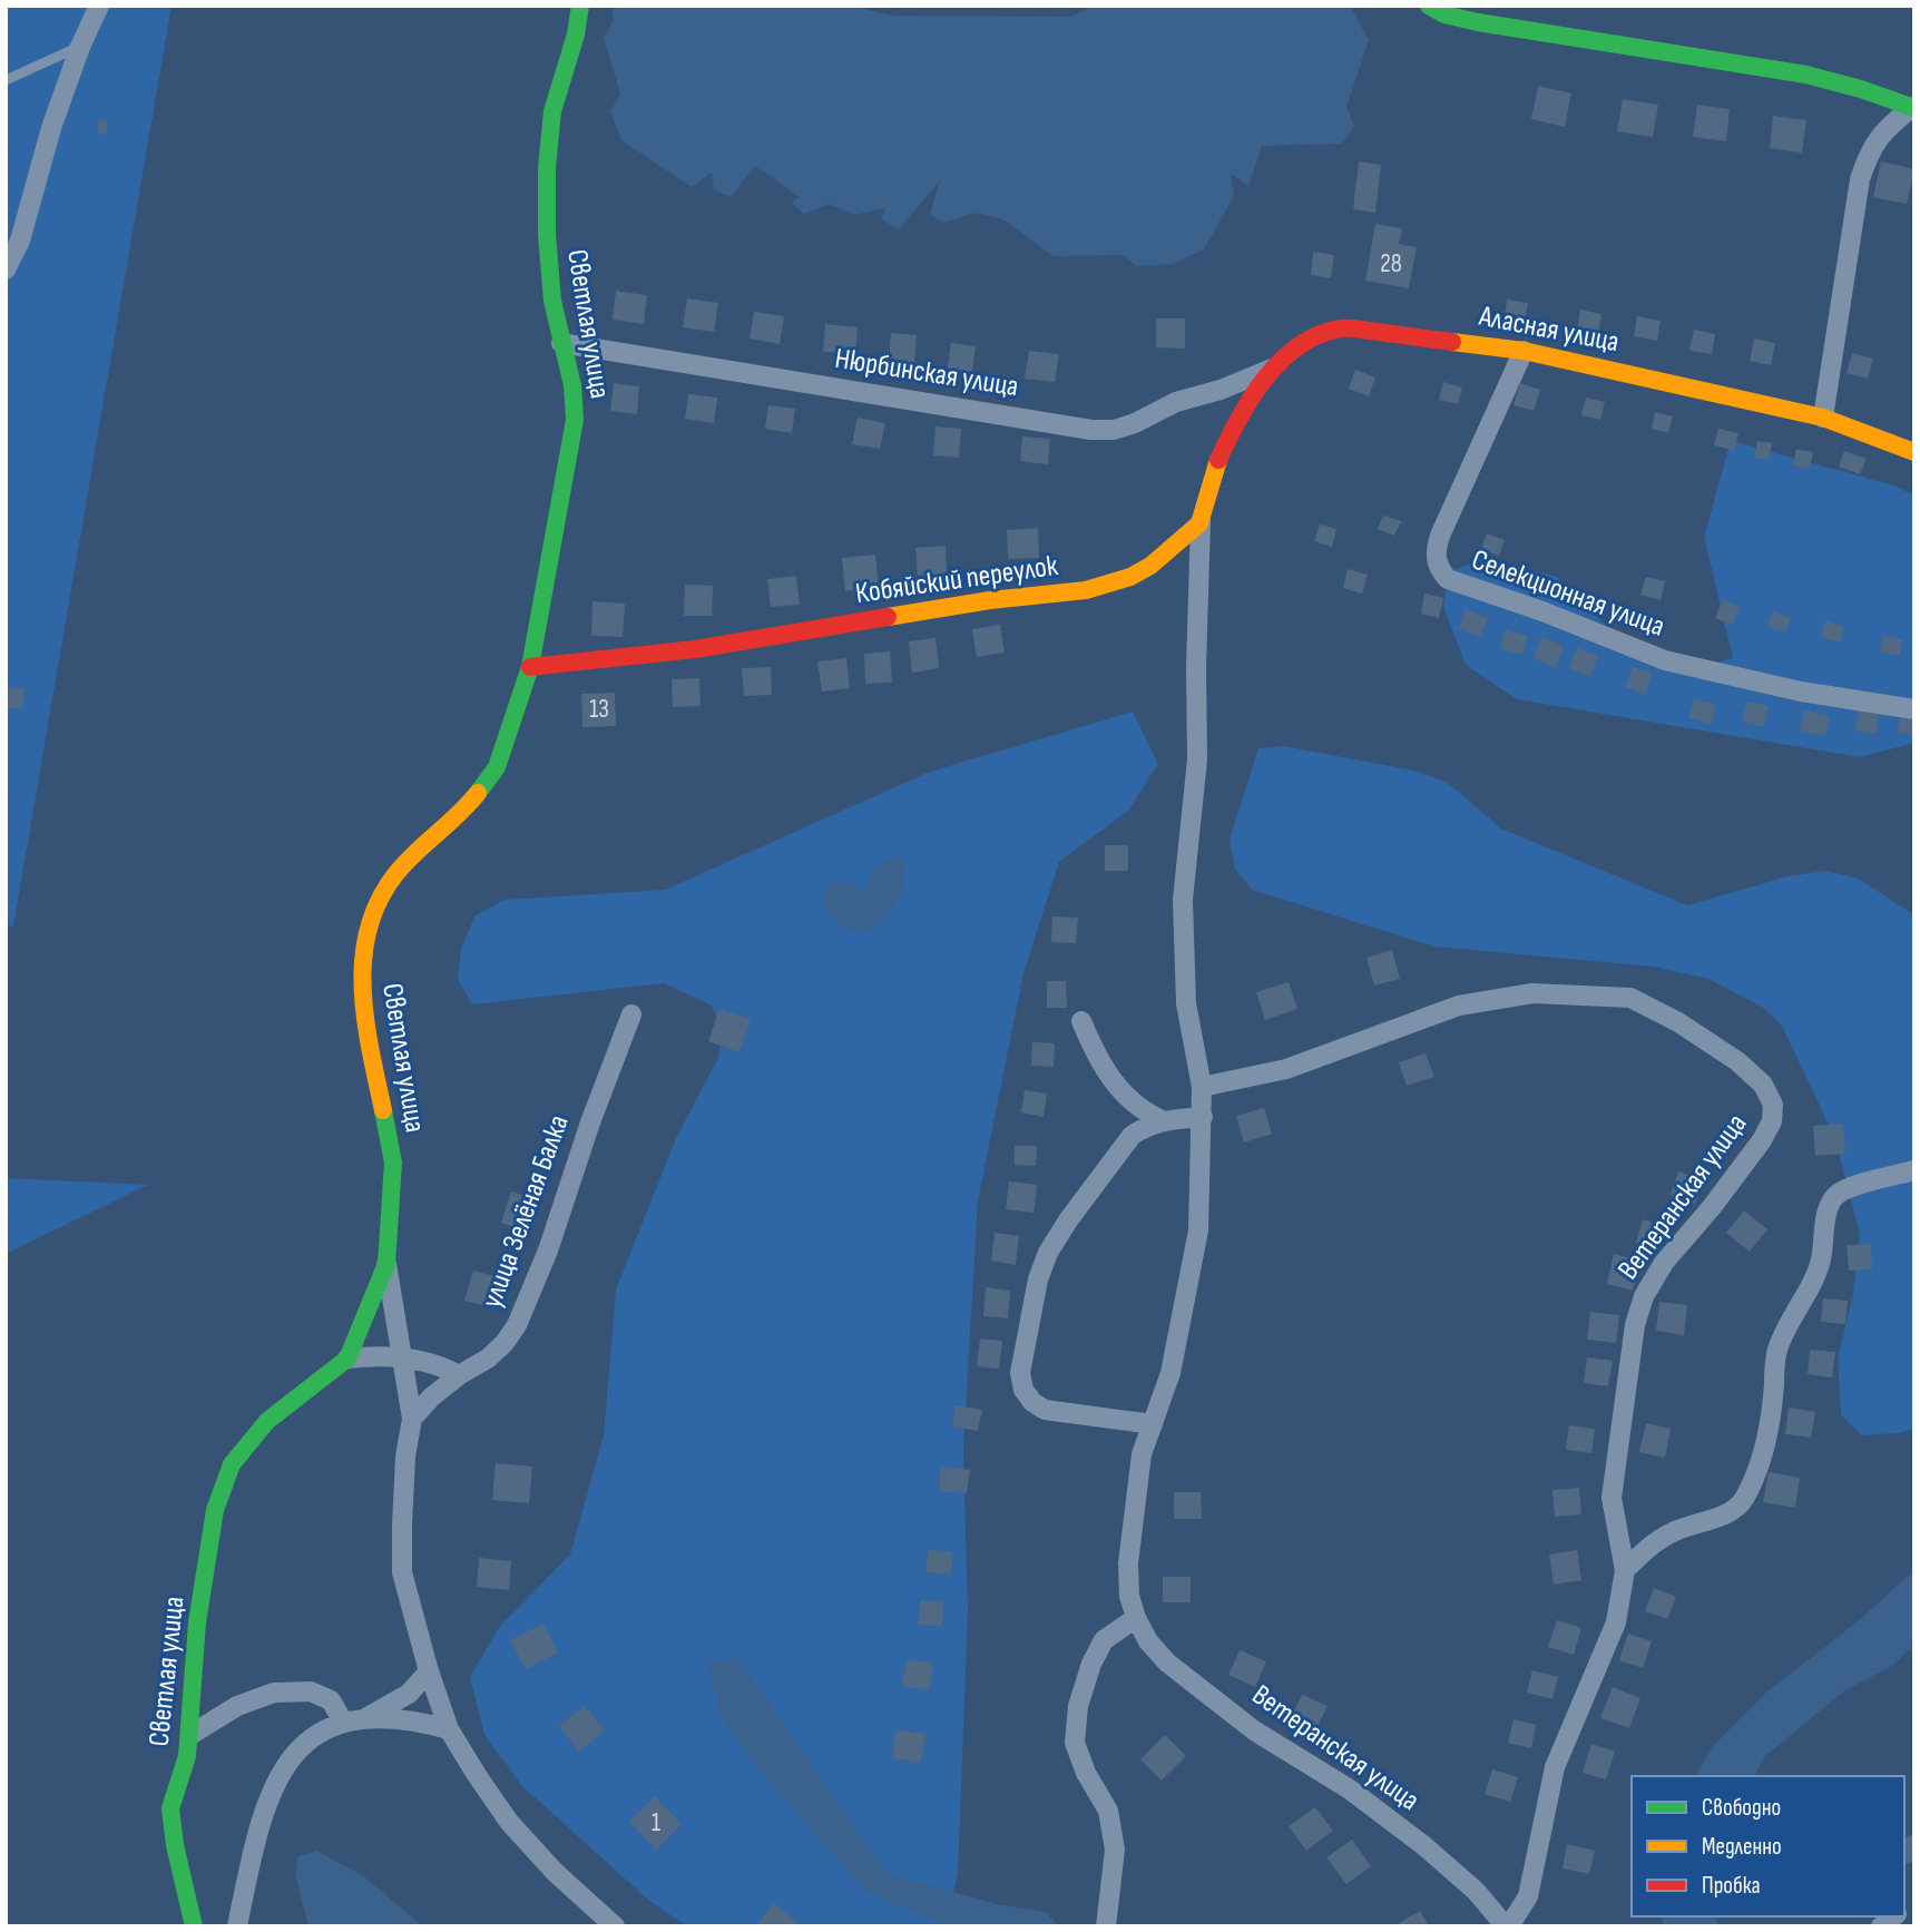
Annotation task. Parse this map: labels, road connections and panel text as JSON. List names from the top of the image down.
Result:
{
  "streets": {
    "street": [
      "Светлая улица",
      "Аласная улица",
      "Нюрбинская улица",
      "Кобяйский переулок",
      "Селекционная улица",
      "Ветеранская улица",
      "улица Зелёная Балка"
    ]
  },
  "crossings": [
    ["Светлая улица", "Нюрбинская улица"],
    ["Светлая улица", "Кобяйский переулок"],
    ["Аласная улица", "Нюрбинская улица"],
    ["Аласная улица", "Селекционная улица"]
  ],
  "house_numbers": ["28", "13", "1"],
  "legend": ["Свободно", "Медленно", "Пробка"]
}
